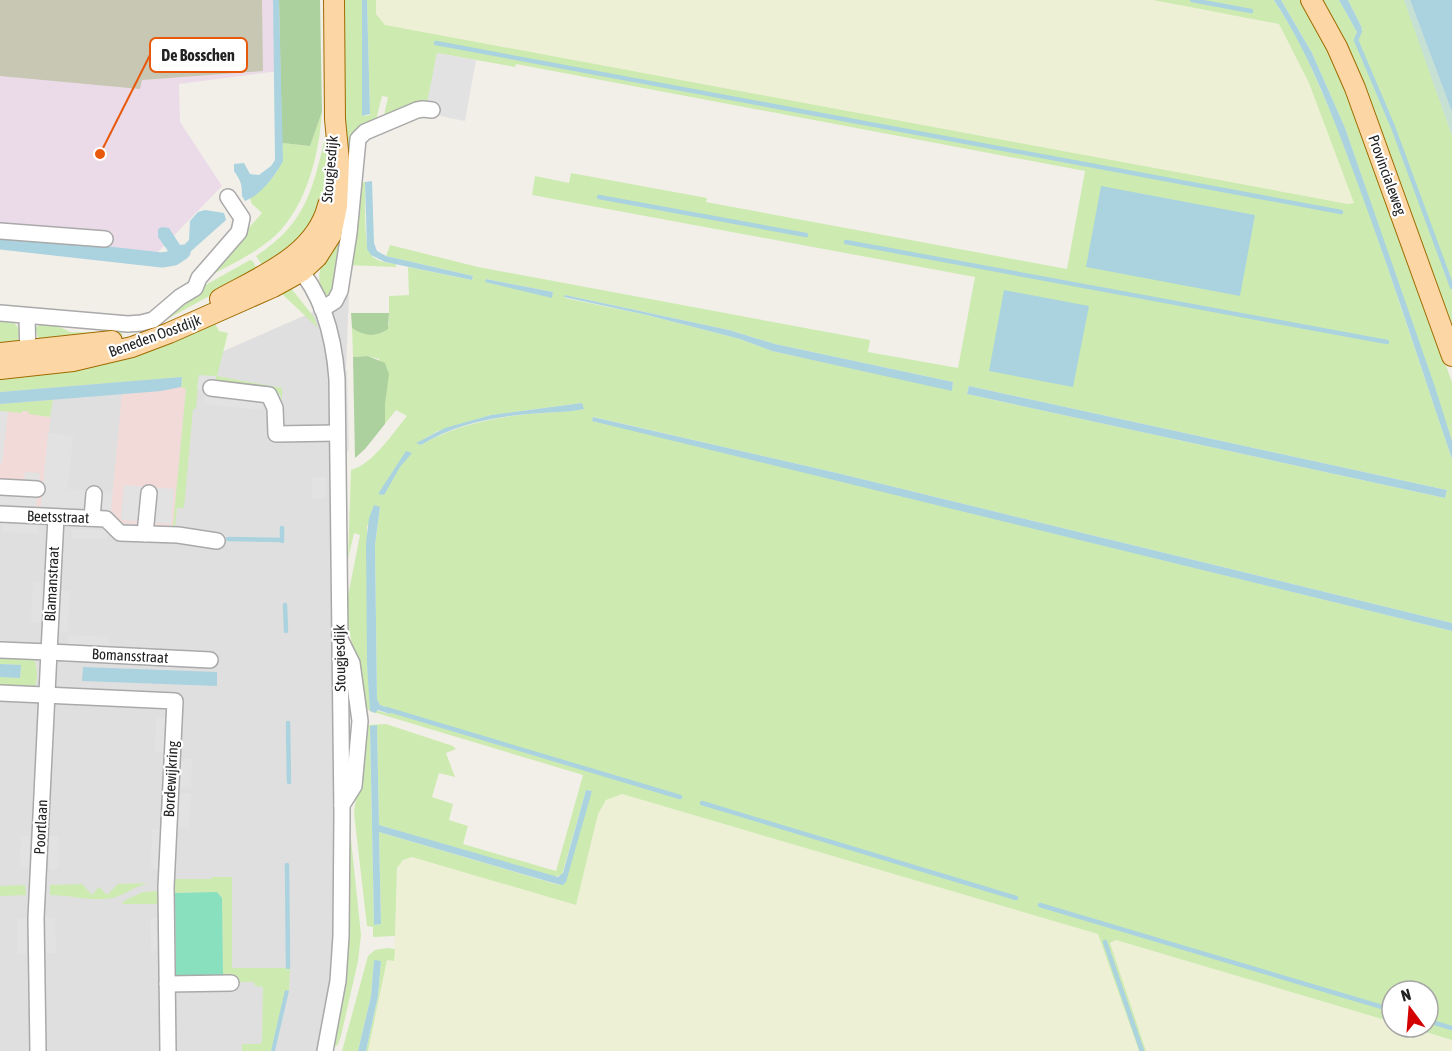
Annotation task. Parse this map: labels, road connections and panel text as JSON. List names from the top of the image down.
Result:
{
  "streets": {
    "main road": ["Stougjesdijk", "Provincialeweg", "Beneden Oostdijk"],
    "street": [
      "Beetsstraat",
      "Blamanstraat",
      "Bomansstraat",
      "Bordewijkring",
      "Poortlaan"
    ]
  },
  "crossings": [
    ["Stougjesdijk", "Beneden Oostdijk"],
    ["Beetsstraat", "Blamanstraat"],
    ["Blamanstraat", "Bomansstraat"],
    ["Blamanstraat", "Poortlaan"],
    ["Bomansstraat", "Poortlaan"],
    ["Bordewijkring", "Poortlaan"]
  ],
  "places": ["De Bosschen"],
  "north": "top"
}
